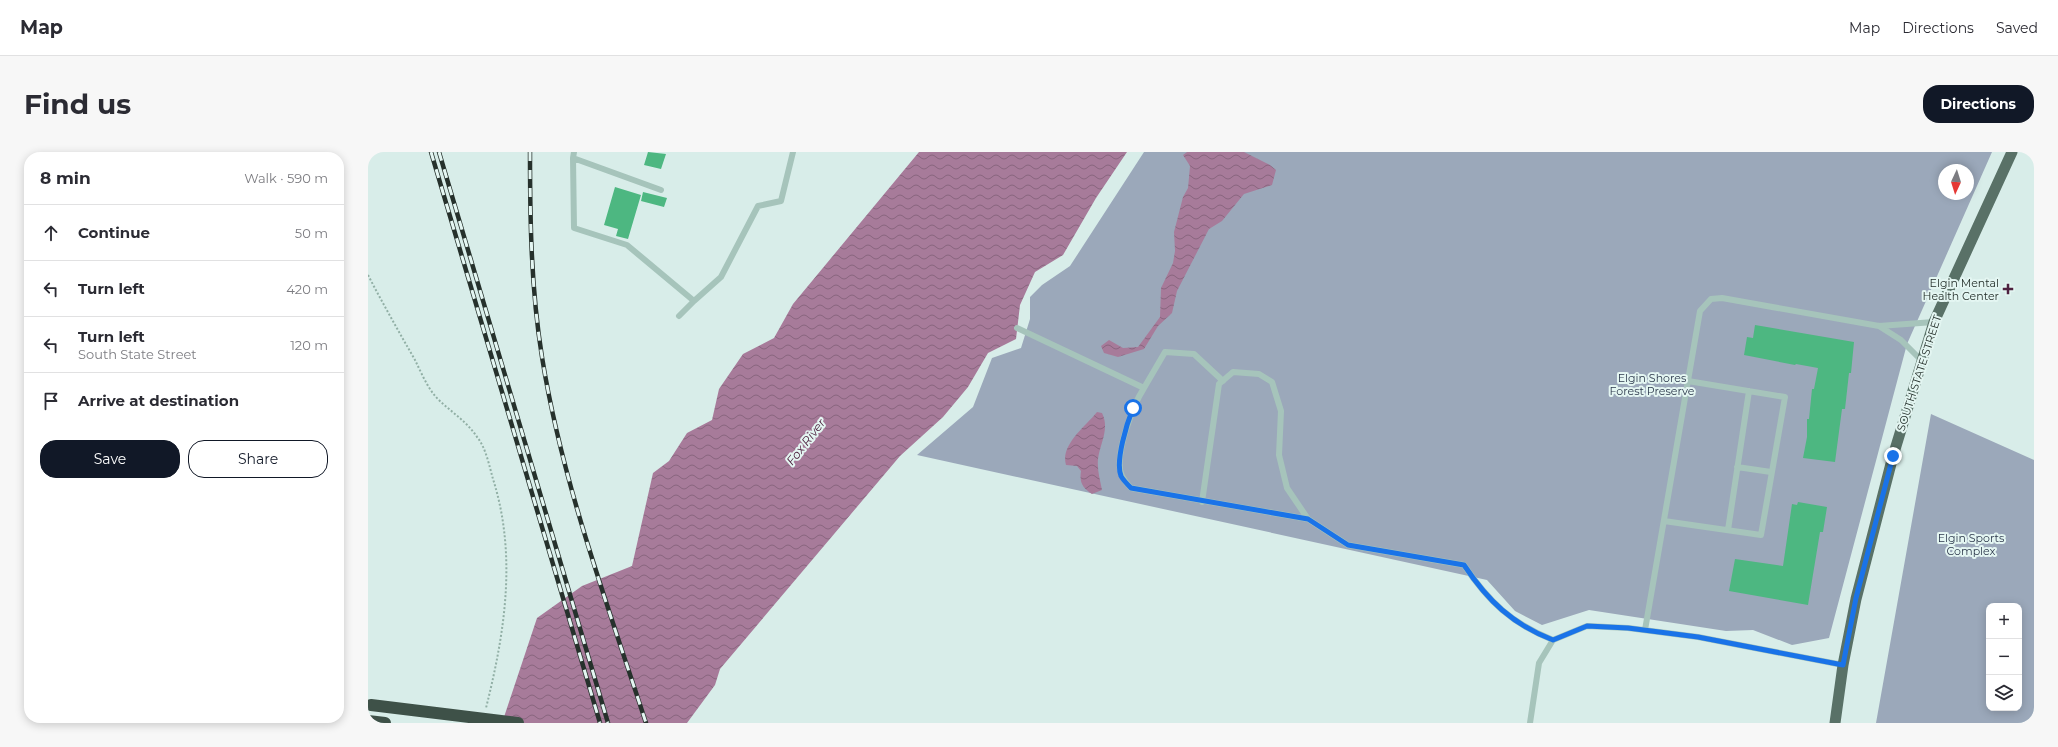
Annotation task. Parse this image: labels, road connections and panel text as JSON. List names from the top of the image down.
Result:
{
  "streets": {
    "main road": ["SOUTH STATE STREET"]
  },
  "water": ["Fox River"],
  "parks": ["Elgin Shores Forest Preserve", "Elgin Sports Complex"],
  "places": {
    "health": ["Elgin Mental Health Center"]
  },
  "north": "bottom",
  "page": {
    "header": "Map",
    "nav": ["Map", "Directions", "Saved"],
    "buttons": [
      "Directions",
      ["Save", "Share"]
    ],
    "title": "Find us",
    "heading": ["8 min", "Walk · 590 m"],
    "list": [
      ["Continue", "50 m"],
      ["Turn left", "420 m"],
      ["Turn left", "South State Street", "120 m"],
      "Arrive at destination"
    ],
    "map_buttons": ["+", "−"]
  }
}
